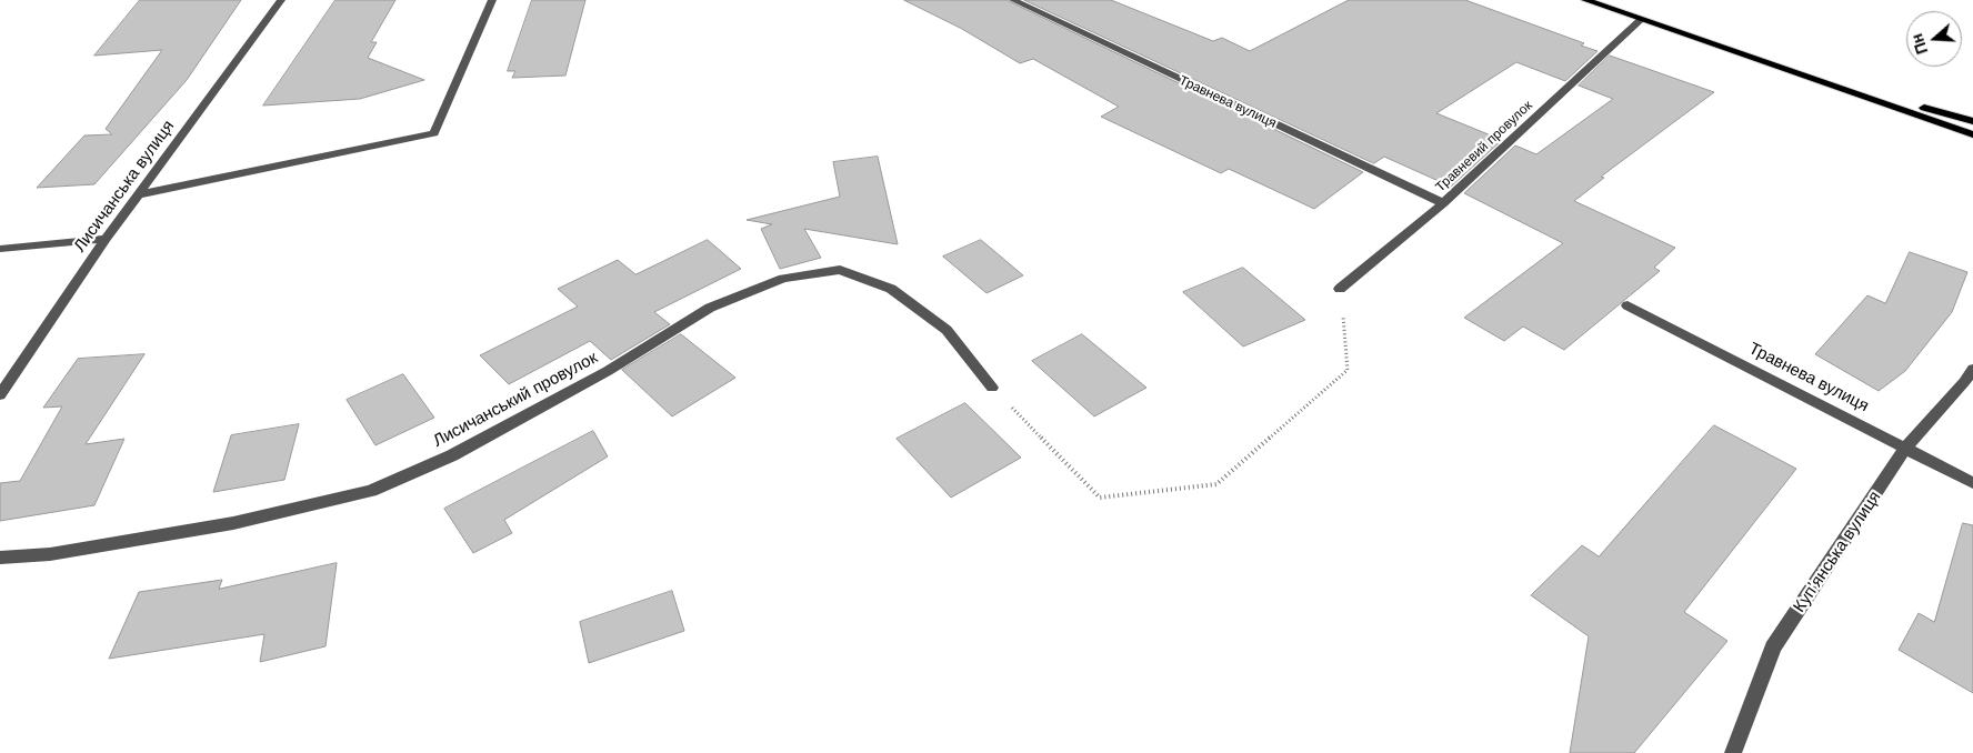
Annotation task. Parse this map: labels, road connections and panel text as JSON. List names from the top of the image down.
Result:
{
  "streets": {
    "street": [
      "Травнева вулиця",
      "Травневий провулок",
      "Лисичанська вулиця",
      "Лисичанський провулок",
      "Купʼянська вулиця"
    ]
  },
  "crossings": [
    ["Травнева вулиця", "Травневий провулок"],
    ["Травнева вулиця", "Купʼянська вулиця"]
  ],
  "north": "left"
}
